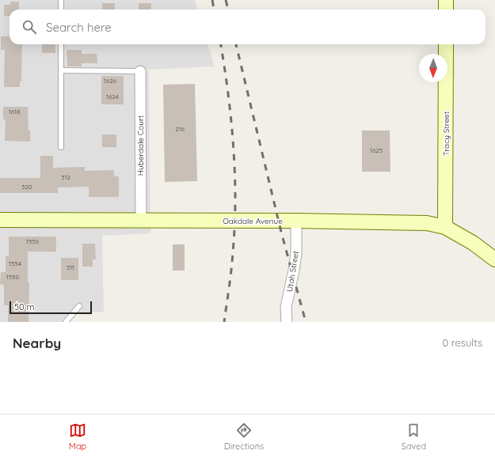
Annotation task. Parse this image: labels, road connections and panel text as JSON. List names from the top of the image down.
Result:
{
  "streets": {
    "street": [
      "Tracy Street",
      "Huberdale Court",
      "Oakdale Avenue",
      "Utah Street"
    ]
  },
  "crossings": [
    ["Tracy Street", "Oakdale Avenue"],
    ["Huberdale Court", "Oakdale Avenue"],
    ["Oakdale Avenue", "Utah Street"]
  ],
  "house_numbers": [
    "1626",
    "1624",
    "1618",
    "216",
    "1625",
    "312",
    "320",
    "1556",
    "1554",
    "311",
    "1550"
  ],
  "scale_bar": "50 m",
  "north": "bottom",
  "page": {
    "search": "Search here",
    "scale": "50 m",
    "heading": ["Nearby", "0 results"],
    "nav": ["Map", "Directions", "Saved"]
  }
}
